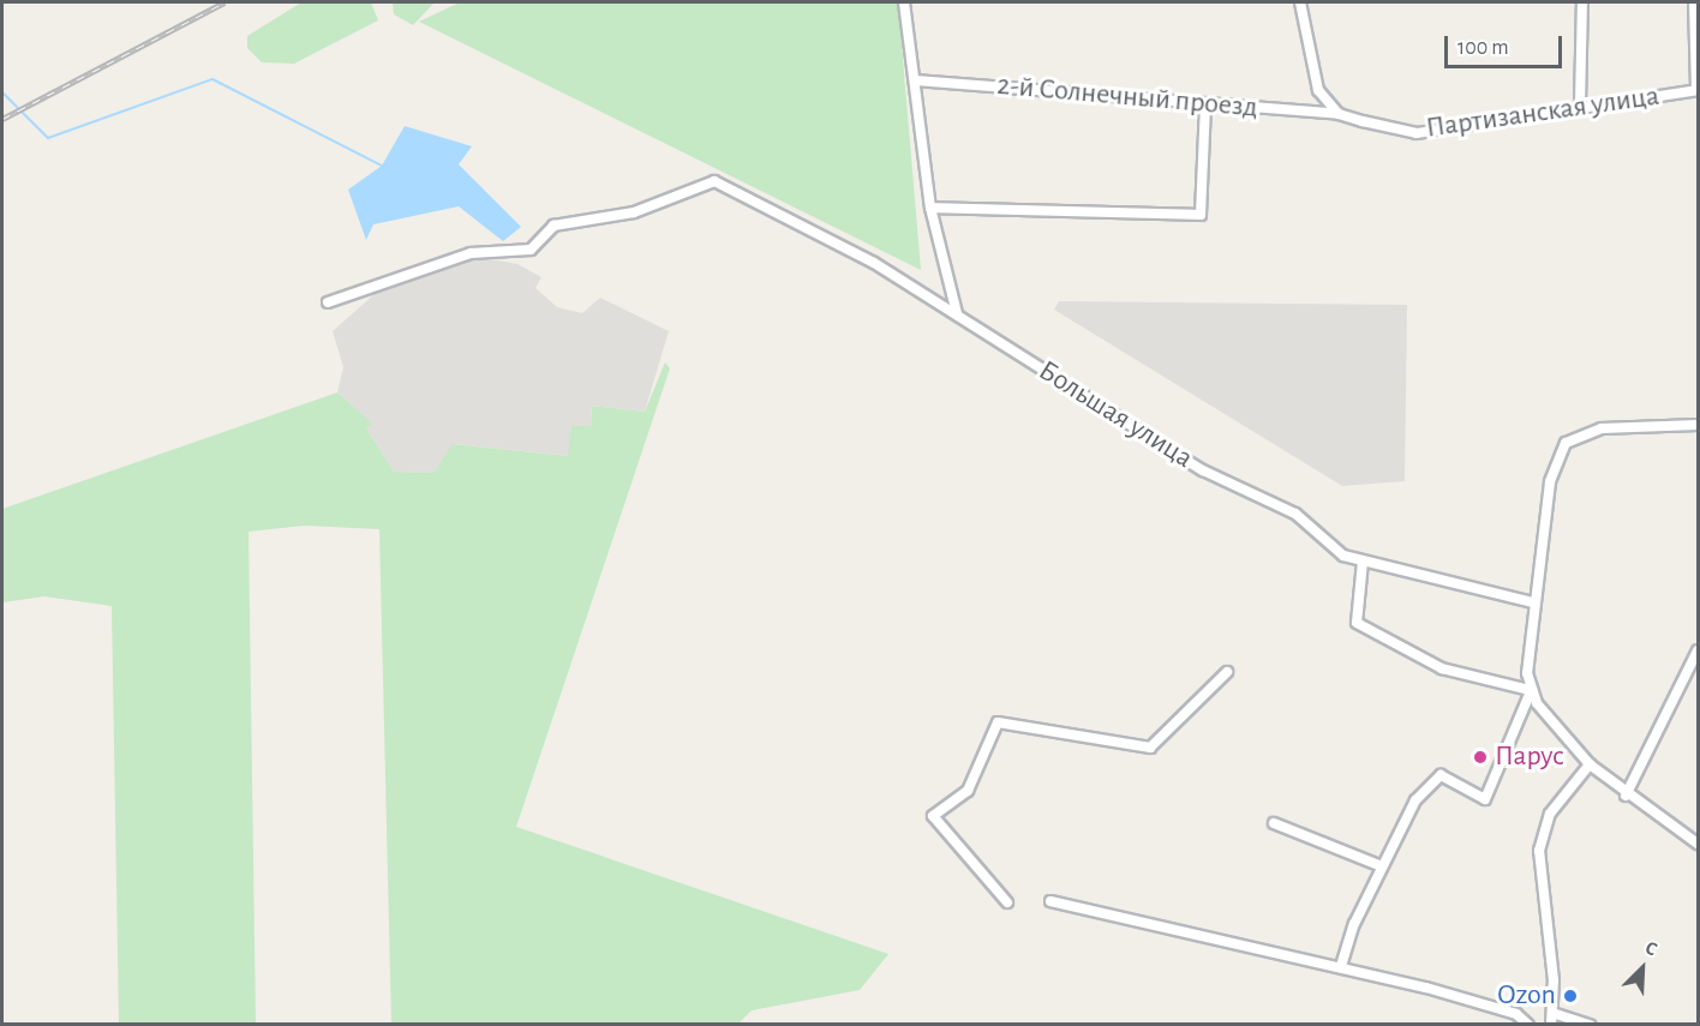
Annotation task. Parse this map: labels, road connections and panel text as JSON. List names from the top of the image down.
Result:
{
  "streets": {
    "street": ["2-й Солнечный проезд", "Партизанская улица", "Большая улица"]
  },
  "crossings": [
    ["2-й Солнечный проезд", "Партизанская улица"]
  ],
  "places": ["Парус", "Ozon"],
  "scale_bar": "100 m",
  "north": "top right"
}
